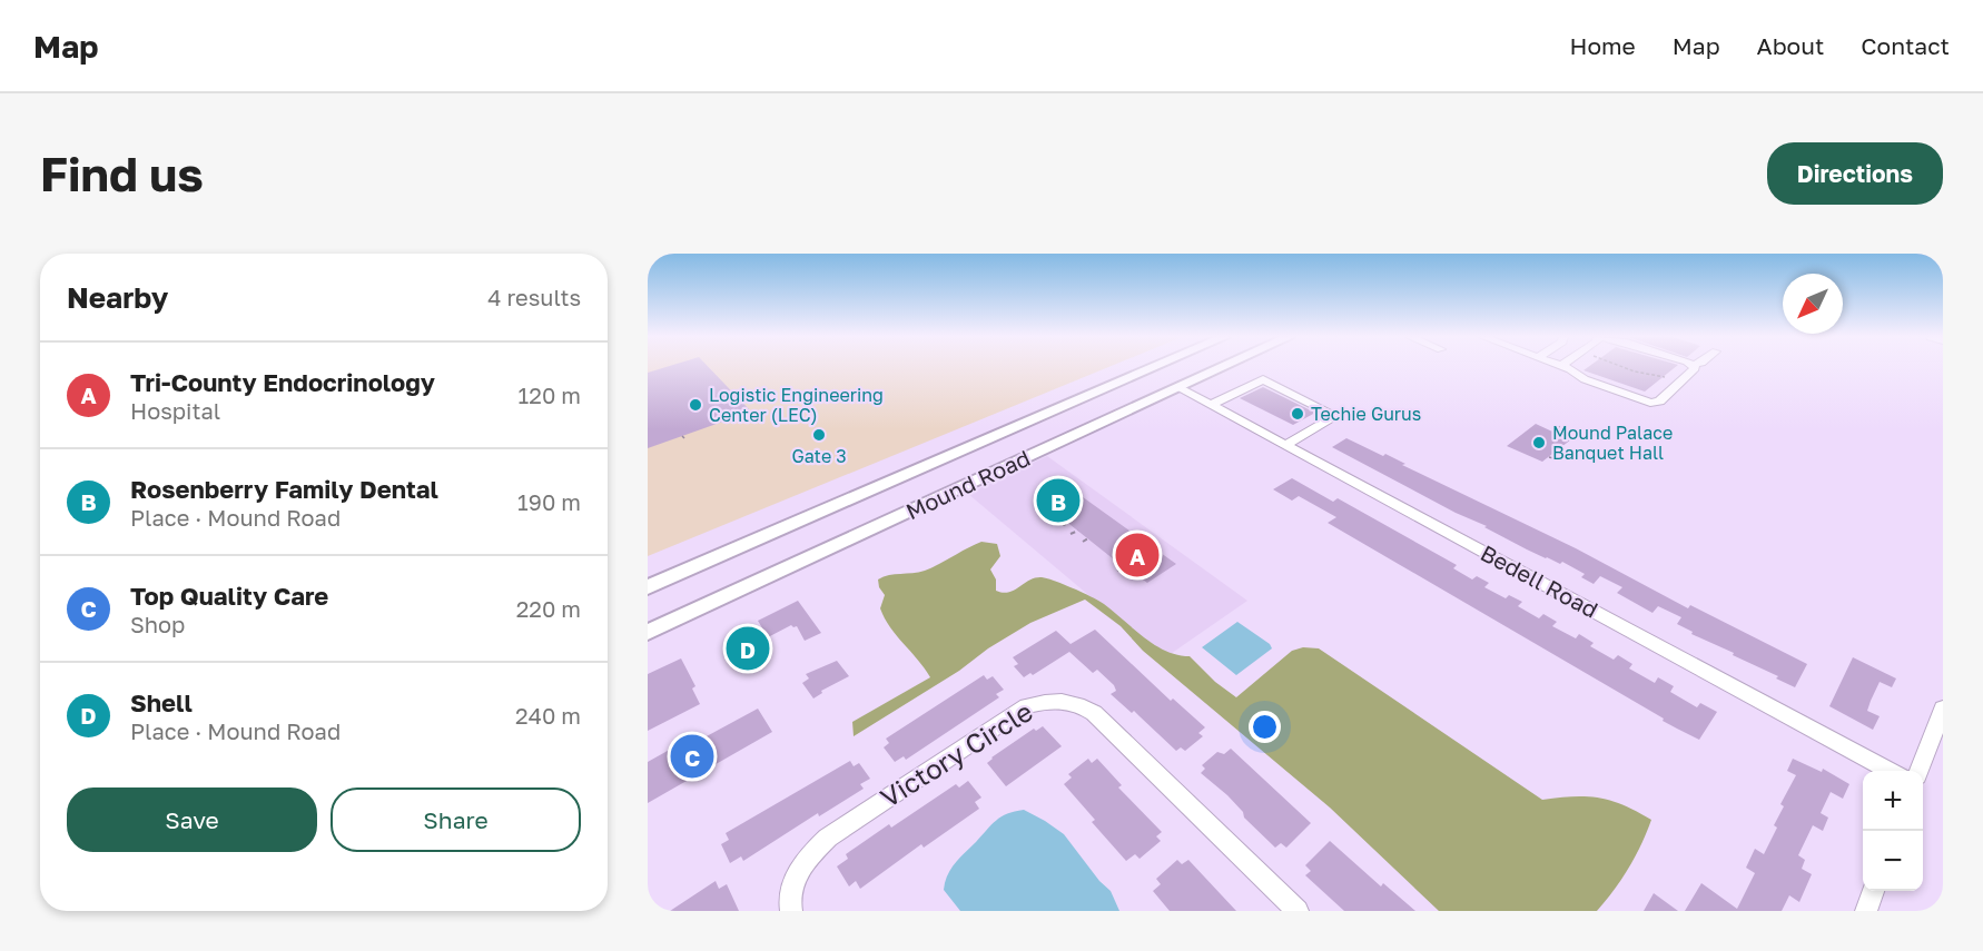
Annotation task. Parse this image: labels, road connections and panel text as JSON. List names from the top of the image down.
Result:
{
  "streets": {
    "main road": ["Mound Road"],
    "street": ["Bedell Road", "Victory Circle"]
  },
  "crossings": [
    ["Mound Road", "Bedell Road"]
  ],
  "places": [
    "Logistic Engineering Center (LEC)",
    "Techie Gurus",
    "Gate 3",
    "Mound Palace Banquet Hall"
  ],
  "north": "bottom left",
  "page": {
    "header": "Map",
    "nav": [
      "Home",
      "Map",
      "About",
      "Contact"
    ],
    "buttons": [
      "Directions",
      ["Save", "Share"]
    ],
    "title": "Find us",
    "heading": ["Nearby", "4 results"],
    "list": [
      {
        "mark": "A",
        "name": "Tri-County Endocrinology",
        "note": "Hospital",
        "value": "120 m"
      },
      {
        "mark": "B",
        "name": "Rosenberry Family Dental",
        "note": "Place · Mound Road",
        "value": "190 m"
      },
      {
        "mark": "C",
        "name": "Top Quality Care",
        "note": "Shop",
        "value": "220 m"
      },
      {
        "mark": "D",
        "name": "Shell",
        "note": "Place · Mound Road",
        "value": "240 m"
      }
    ],
    "pins": [
      "B",
      "A",
      "D",
      "C"
    ],
    "map_buttons": ["+", "−"]
  }
}
